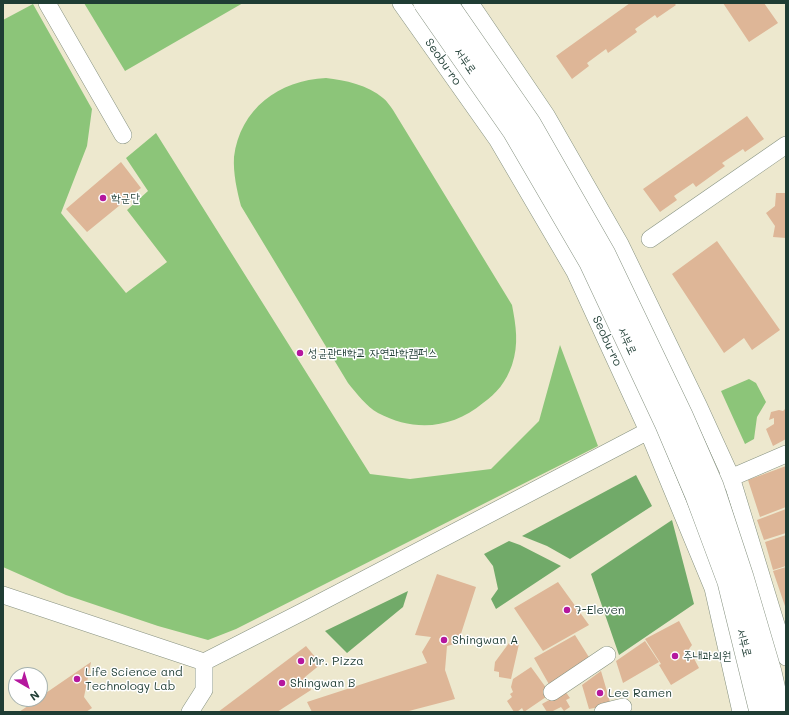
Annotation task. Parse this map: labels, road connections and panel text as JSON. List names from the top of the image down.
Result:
{
  "streets": {
    "main road": ["서부로"],
    "street": ["Seobu-ro"]
  },
  "places": [
    "학군단",
    "성균관대학교 자연과학캠퍼스",
    "7-Eleven",
    "Shingwan A",
    "주내과의원",
    "Mr. Pizza",
    "Life Science and Technology Lab",
    "Shingwan B",
    "Lee Ramen"
  ],
  "north": "bottom right"
}
